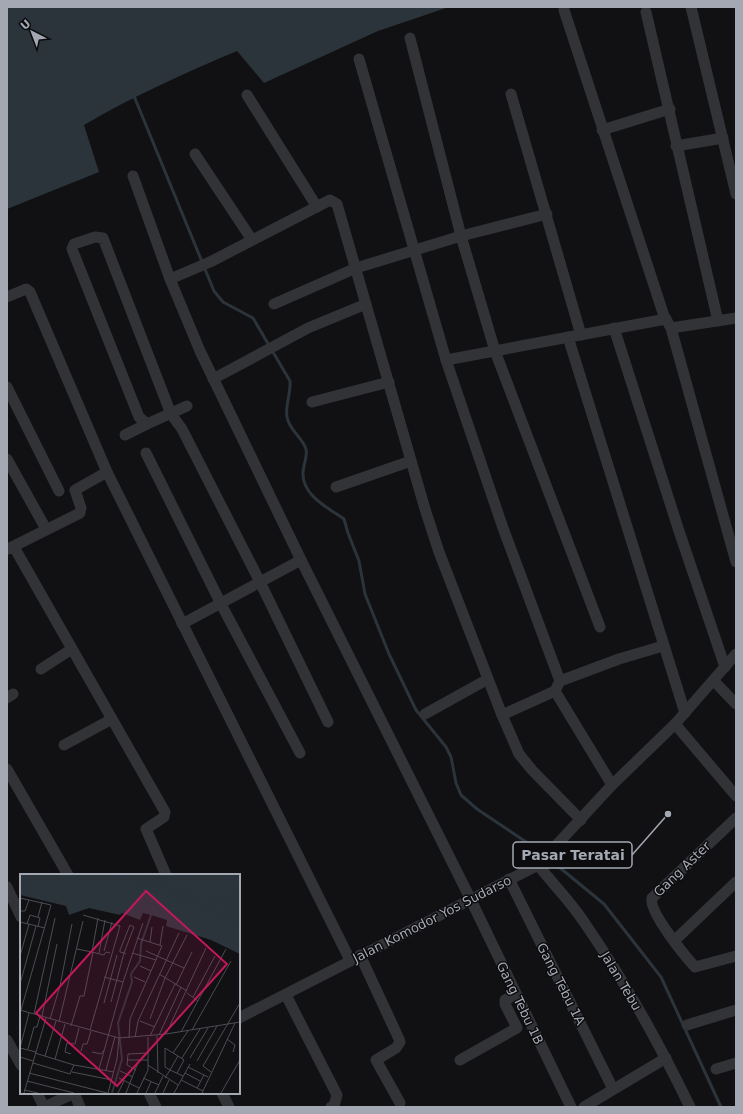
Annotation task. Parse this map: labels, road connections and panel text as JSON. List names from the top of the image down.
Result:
{
  "streets": {
    "street": [
      "Gang Aster",
      "Jalan Komodor Yos Sudarso",
      "Jalan Tebu",
      "Gang Tebu 1A",
      "Gang Tebu 1B"
    ]
  },
  "crossings": [
    ["Jalan Komodor Yos Sudarso", "Jalan Tebu"],
    ["Jalan Komodor Yos Sudarso", "Gang Tebu 1A"],
    ["Jalan Komodor Yos Sudarso", "Gang Tebu 1B"]
  ],
  "places": ["Pasar Teratai"],
  "north": "top left"
}
